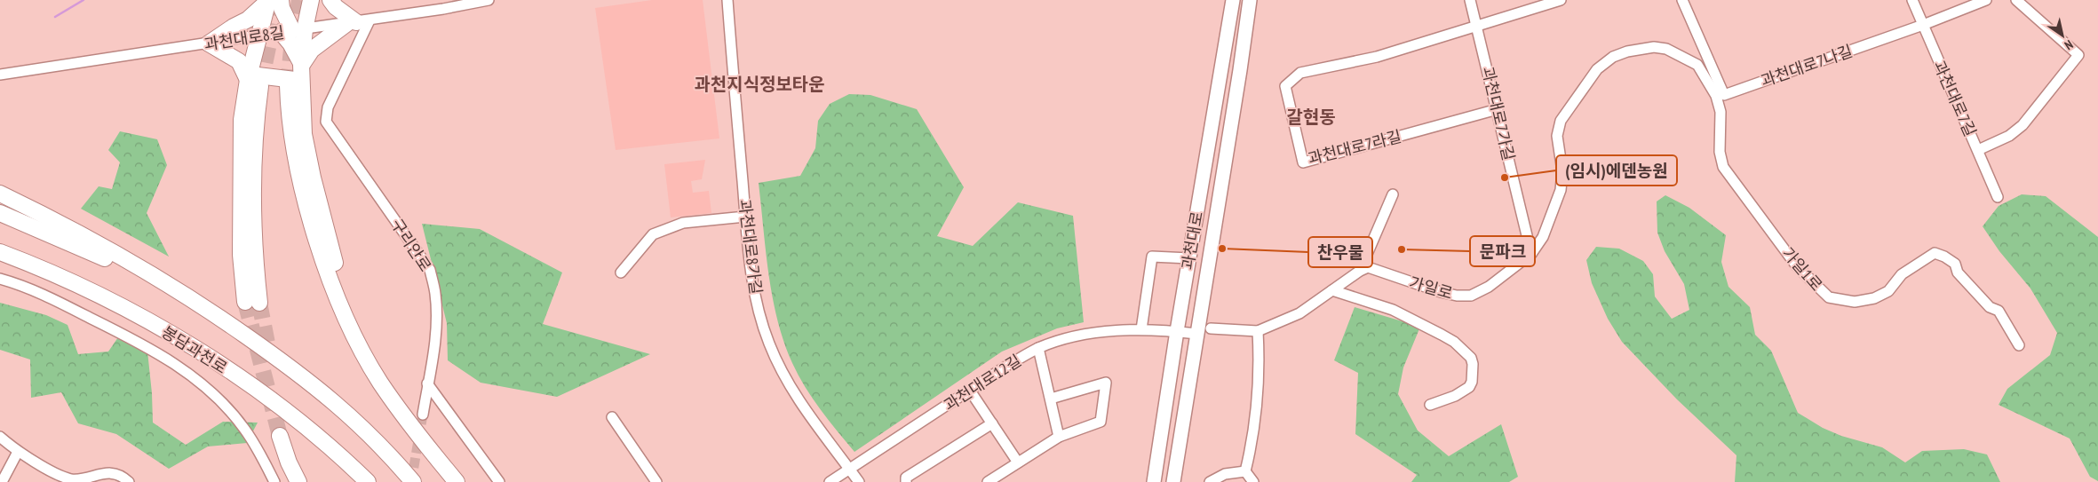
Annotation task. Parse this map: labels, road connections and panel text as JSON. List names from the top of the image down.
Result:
{
  "streets": {
    "highway": ["봉담과천로"],
    "main road": ["과천대로"],
    "street": [
      "과천대로8길",
      "과천대로7나길",
      "과천대로7길",
      "과천대로7가길",
      "과천대로7라길",
      "구리안로",
      "과천대로8가길",
      "가일1로",
      "가일로",
      "과천대로12길"
    ]
  },
  "crossings": [
    ["과천대로8길", "구리안로"],
    ["과천대로7나길", "과천대로7길"],
    ["과천대로7가길", "과천대로7라길"],
    ["과천대로7가길", "가일로"],
    ["과천대로", "과천대로12길"],
    ["과천대로8가길", "과천대로12길"],
    ["가일1로", "가일로"]
  ],
  "districts": ["과천지식정보타운", "갈현동"],
  "places": ["(임시)에덴농원", "찬우물", "문파크"],
  "north": "bottom right"
}
